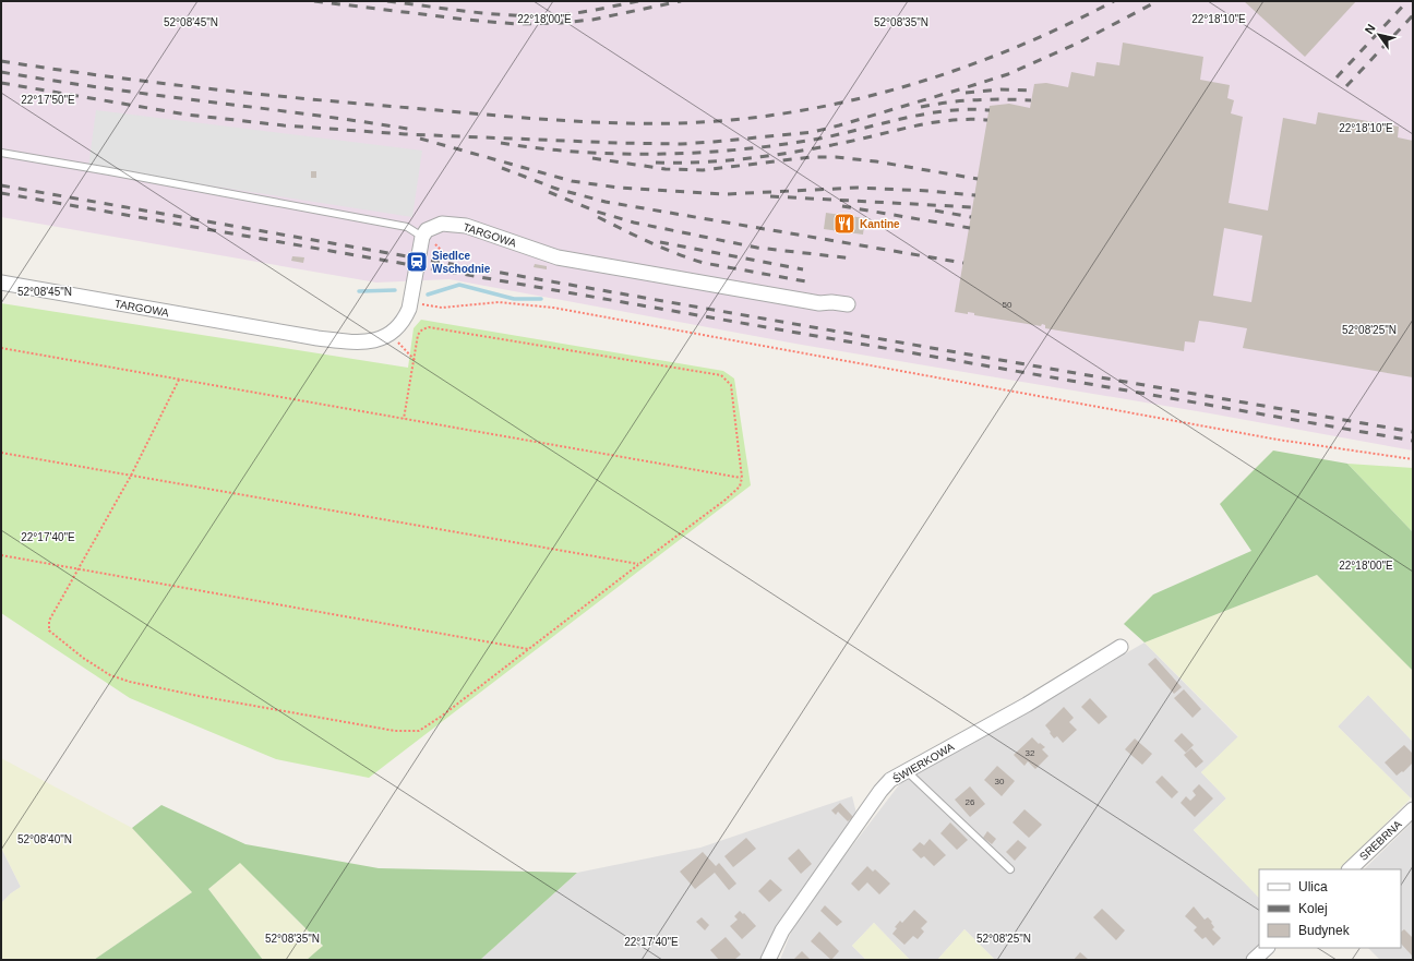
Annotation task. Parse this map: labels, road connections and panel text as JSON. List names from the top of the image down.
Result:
{
  "streets": {
    "street": ["TARGOWA", "ŚWIERKOWA", "SREBRNA"]
  },
  "places": {
    "restaurant": ["Kantine"],
    "station": ["Siedlce Wschodnie"]
  },
  "house_numbers": [
    "50",
    "32",
    "30",
    "26"
  ],
  "legend": ["Ulica", "Kolej", "Budynek"],
  "north": "top left",
  "coordinates": [
    "22°18'00\"E",
    "22°18'10\"E",
    "52°08'45\"N",
    "52°08'35\"N",
    "22°17'50\"E",
    "52°08'25\"N",
    "22°17'40\"E",
    "52°08'40\"N"
  ]
}
